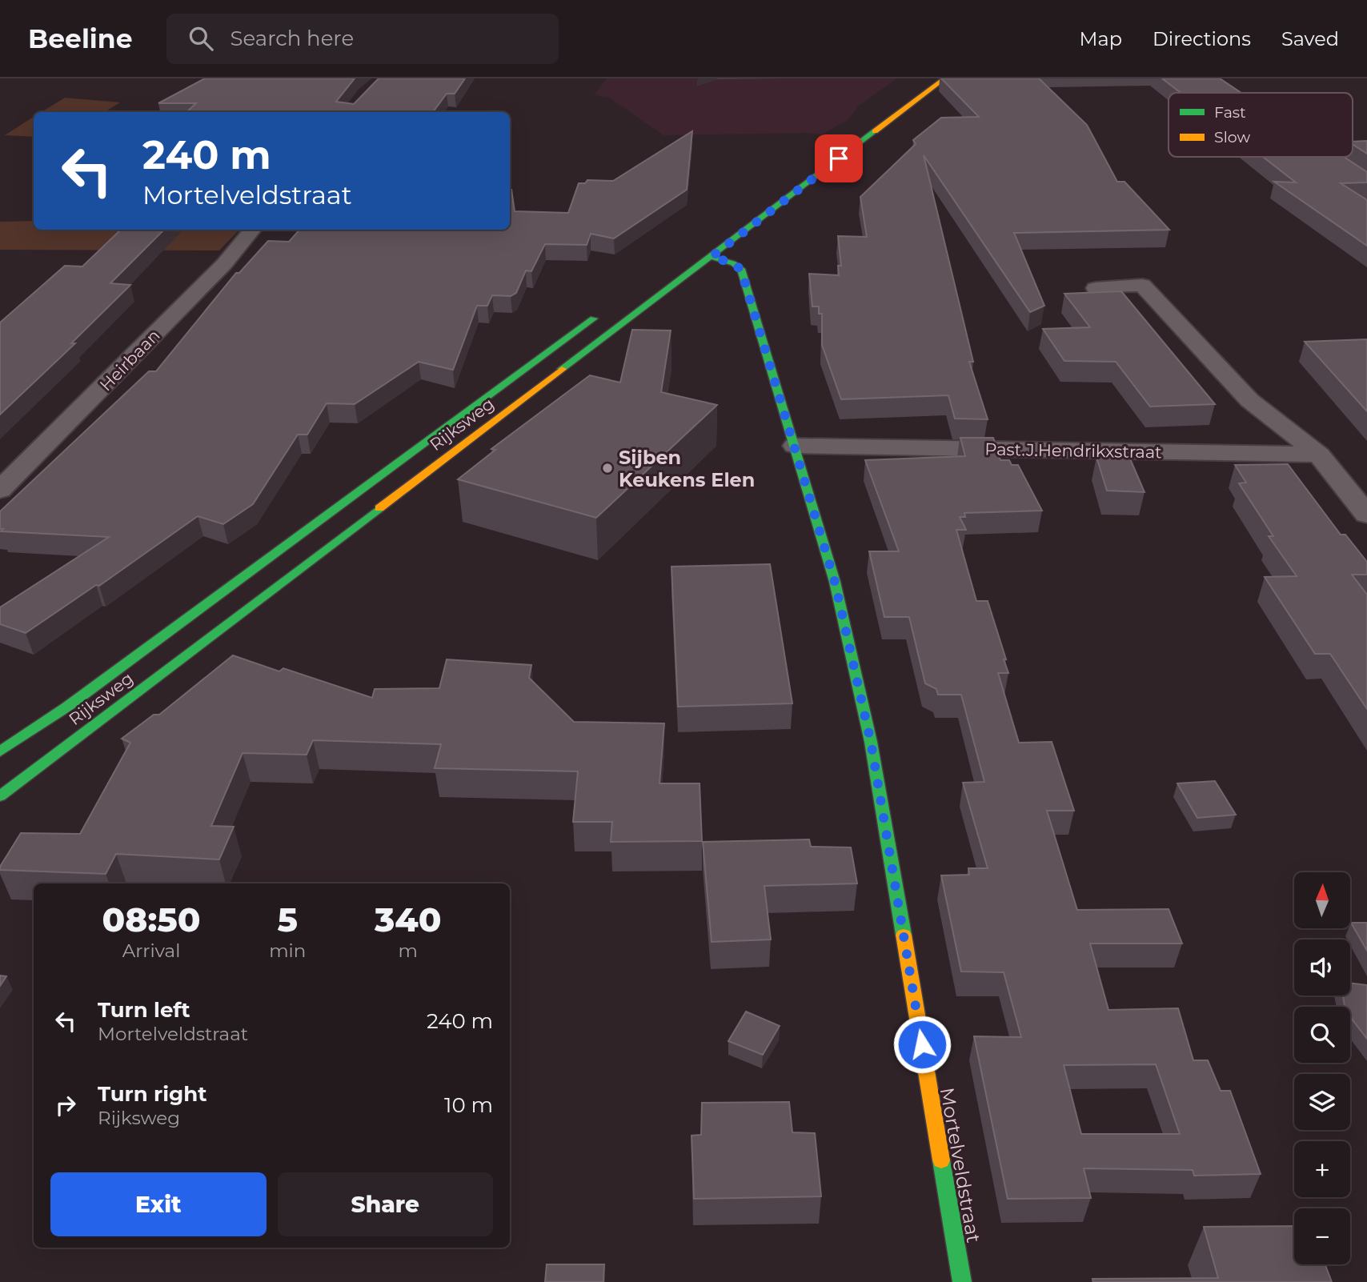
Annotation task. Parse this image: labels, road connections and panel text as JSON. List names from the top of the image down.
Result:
{
  "streets": {
    "main road": ["Rijksweg", "Mortelveldstraat"],
    "street": ["Heirbaan", "Past.J.Hendrikxstraat"]
  },
  "crossings": [
    ["Rijksweg", "Mortelveldstraat"],
    ["Past.J.Hendrikxstraat", "Mortelveldstraat"]
  ],
  "places": ["Sijben Keukens Elen"],
  "legend": ["Fast", "Slow"],
  "north": "top",
  "page": {
    "header": "Beeline",
    "search": "Search here",
    "nav": ["Map", "Directions", "Saved"],
    "turn": ["240 m", "Mortelveldstraat"],
    "map_buttons": ["+", "−"],
    "eta": [
      "08:50",
      "Arrival",
      "5",
      "min",
      "340",
      "m"
    ],
    "list": [
      {
        "name": "Turn left",
        "note": "Mortelveldstraat",
        "value": "240 m"
      },
      {
        "name": "Turn right",
        "note": "Rijksweg",
        "value": "10 m"
      }
    ],
    "buttons": ["Exit", "Share"]
  }
}
